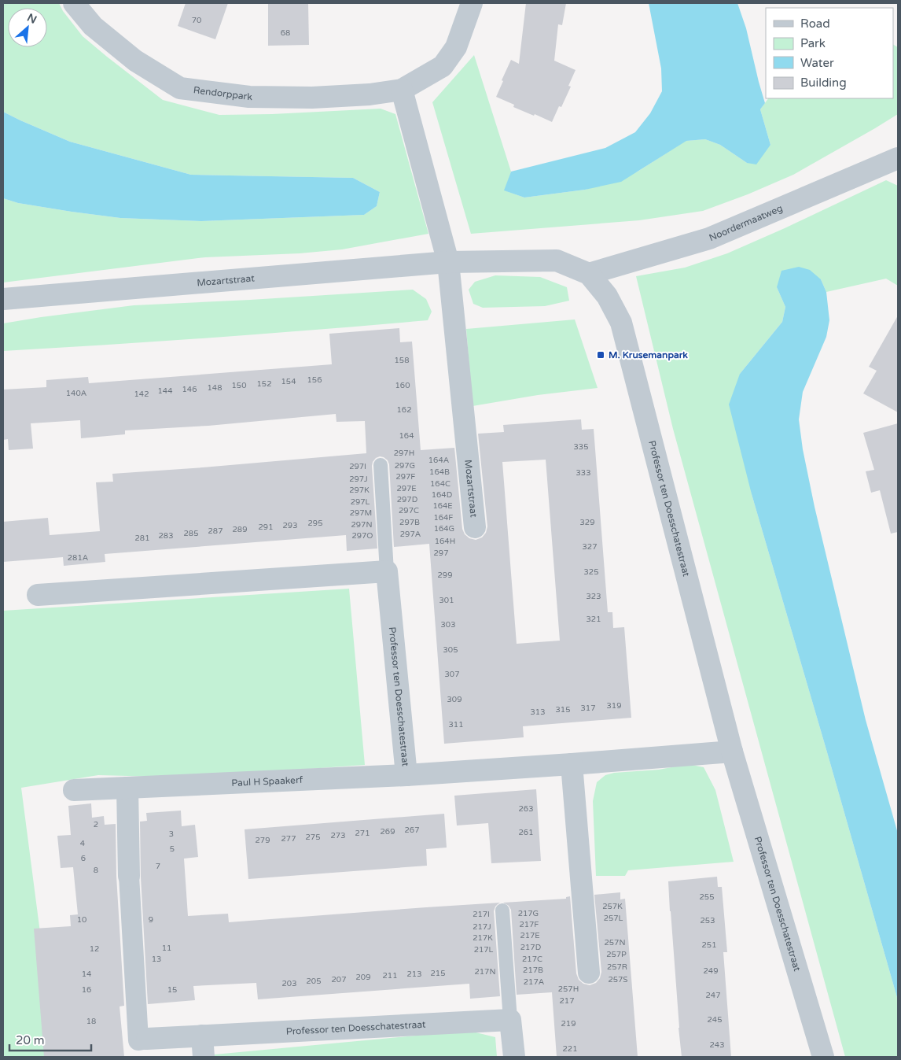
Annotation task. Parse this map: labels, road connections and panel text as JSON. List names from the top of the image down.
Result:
{
  "streets": {
    "street": [
      "Rendorppark",
      "Noordermaatweg",
      "Mozartstraat",
      "Professor ten Doesschatestraat",
      "Paul H Spaakerf"
    ]
  },
  "crossings": [
    ["Noordermaatweg", "Mozartstraat"],
    ["Noordermaatweg", "Professor ten Doesschatestraat"],
    ["Mozartstraat", "Professor ten Doesschatestraat"],
    ["Professor ten Doesschatestraat", "Paul H Spaakerf"]
  ],
  "places": {
    "transit": ["M. Krusemanpark"]
  },
  "house_numbers": [
    "70",
    "68",
    "158",
    "156",
    "154",
    "152",
    "150",
    "160",
    "148",
    "146",
    "144",
    "140A",
    "142",
    "162",
    "164",
    "335",
    "297H",
    "164A",
    "297G",
    "297I",
    "164B",
    "333",
    "297F",
    "297J",
    "164C",
    "297E",
    "297K",
    "164D",
    "297D",
    "297L",
    "164E",
    "297C",
    "297M",
    "164F",
    "297B",
    "329",
    "295",
    "297N",
    "293",
    "291",
    "164G",
    "289",
    "287",
    "285",
    "297A",
    "283",
    "297O",
    "281",
    "164H",
    "327",
    "297",
    "281A",
    "325",
    "299",
    "323",
    "301",
    "321",
    "303",
    "305",
    "307",
    "309",
    "319",
    "317",
    "315",
    "313",
    "311",
    "263",
    "2",
    "267",
    "269",
    "261",
    "271",
    "3",
    "273",
    "275",
    "277",
    "279",
    "4",
    "5",
    "6",
    "7",
    "8",
    "255",
    "257K",
    "217G",
    "217I",
    "257L",
    "10",
    "9",
    "253",
    "217F",
    "217J",
    "217E",
    "217K",
    "257N",
    "251",
    "217D",
    "11",
    "12",
    "217L",
    "257P",
    "13",
    "217C",
    "257R",
    "217B",
    "249",
    "217N",
    "215",
    "14",
    "213",
    "211",
    "209",
    "207",
    "257S",
    "205",
    "217A",
    "203",
    "257H",
    "16",
    "15",
    "247",
    "217",
    "245",
    "18",
    "219",
    "243",
    "221"
  ],
  "legend": [
    "Road",
    "Park",
    "Water",
    "Building"
  ],
  "scale_bar": "20 m",
  "north": "top right"
}
